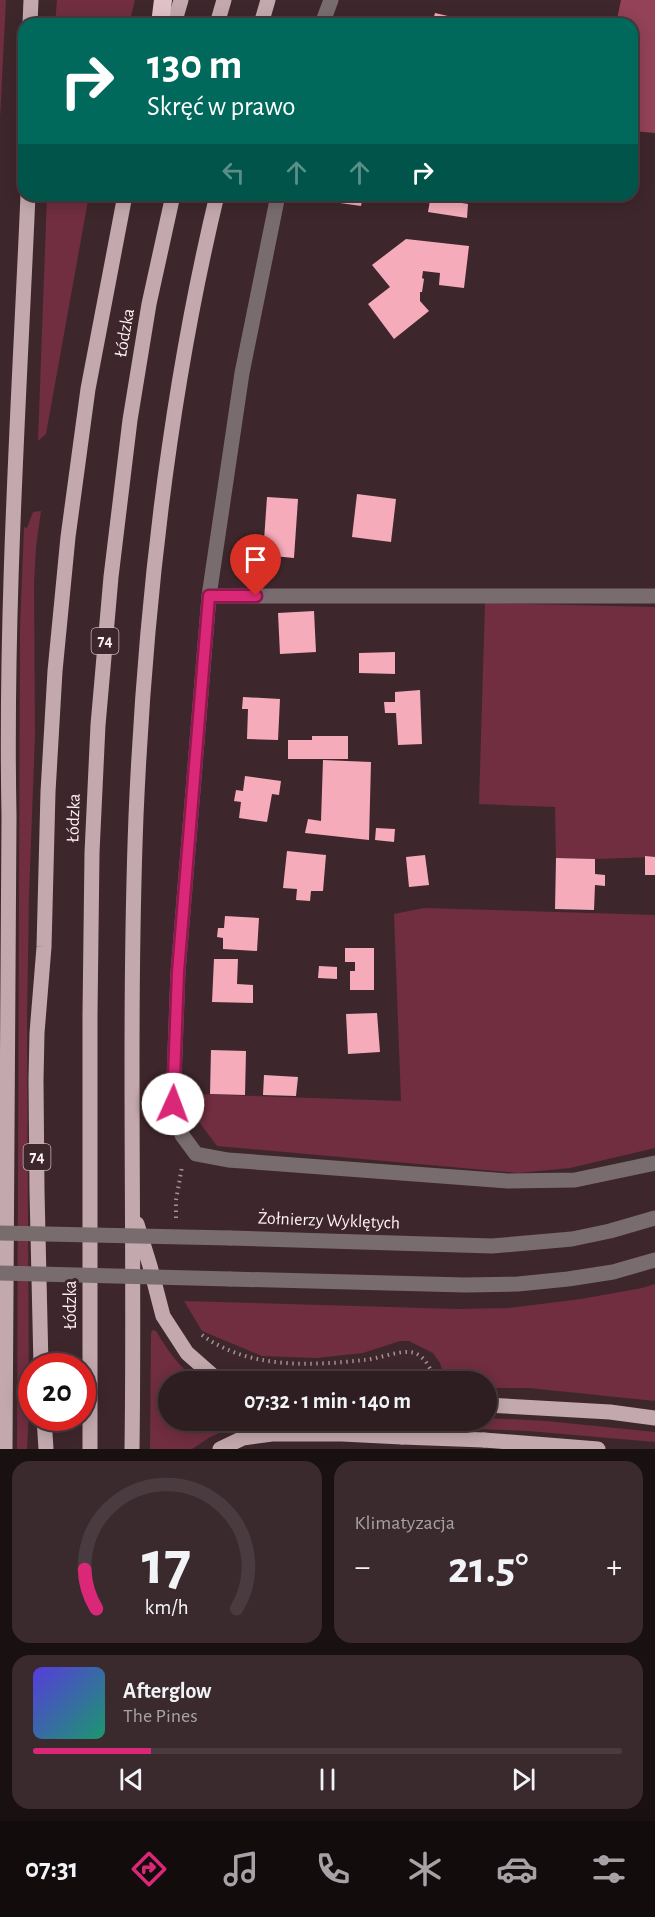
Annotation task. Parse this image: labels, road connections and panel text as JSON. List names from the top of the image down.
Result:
{
  "streets": {
    "main road": ["Łódzka", "74"],
    "street": ["Żołnierzy Wyklętych"]
  },
  "page": {
    "turn": ["130 m", "Skręć w prawo"],
    "limit": "20",
    "trip": "07:32 · 1 min · 140 m",
    "tile": "Klimatyzacja",
    "heat": ["−", "21.5°", "+"],
    "song": ["Afterglow", "The Pines"],
    "tabs": "07:31",
    "gauge": ["17", "km/h"]
  }
}
